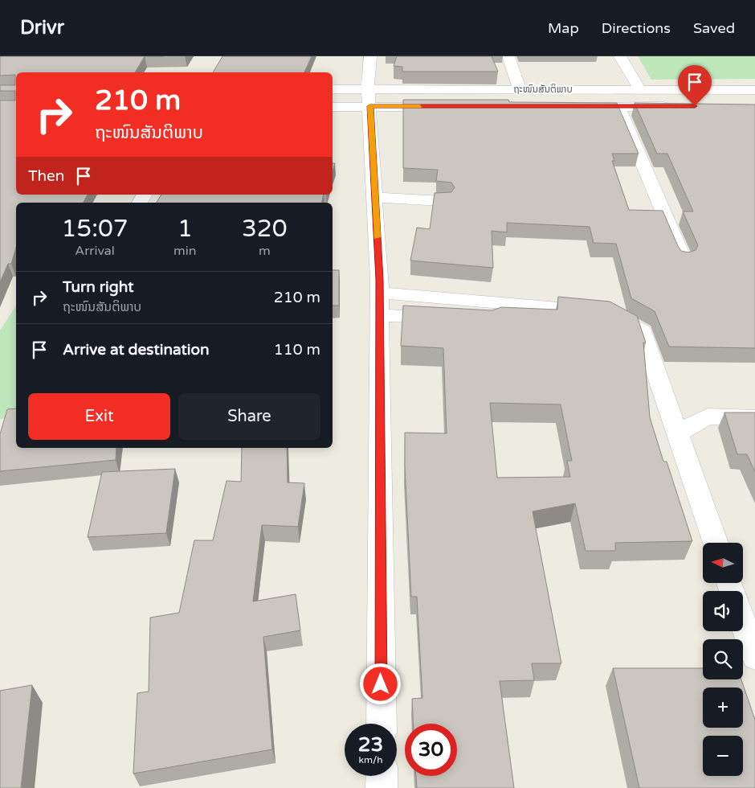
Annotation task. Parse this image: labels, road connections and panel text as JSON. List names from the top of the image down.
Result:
{
  "streets": {
    "street": ["ຖະໜົນສັນຕິພາບ"]
  },
  "north": "left",
  "page": {
    "header": "Drivr",
    "nav": ["Map", "Directions", "Saved"],
    "turn": ["210 m", "ຖະໜົນສັນຕິພາບ"],
    "then": "Then",
    "eta": [
      "15:07",
      "Arrival",
      "1",
      "min",
      "320",
      "m"
    ],
    "list": [
      {
        "name": "Turn right",
        "note": "ຖະໜົນສັນຕິພາບ",
        "value": "210 m"
      },
      {
        "name": "Arrive at destination",
        "value": "110 m"
      }
    ],
    "buttons": ["Exit", "Share"],
    "map_buttons": ["+", "−"],
    "speed": "23 km/h",
    "limit": "30"
  }
}
